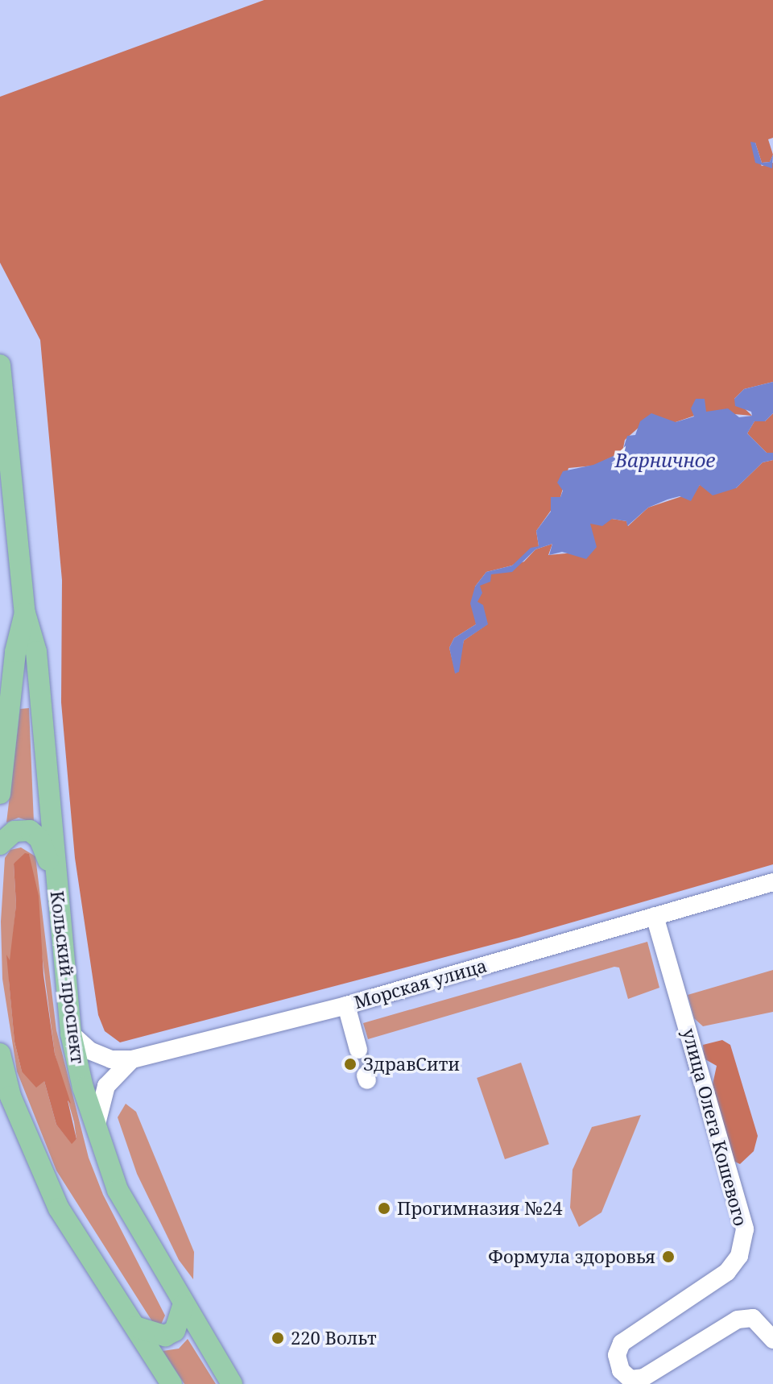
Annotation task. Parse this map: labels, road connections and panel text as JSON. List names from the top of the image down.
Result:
{
  "streets": {
    "main road": ["Кольский проспект"],
    "street": ["Морская улица", "улица Олега Кошевого"]
  },
  "crossings": [
    ["Кольский проспект", "Морская улица"],
    ["Морская улица", "улица Олега Кошевого"]
  ],
  "water": ["Варничное"],
  "places": [
    "ЗдравСити",
    "Прогимназия №24",
    "Формула здоровья",
    "220 Вольт"
  ]
}
